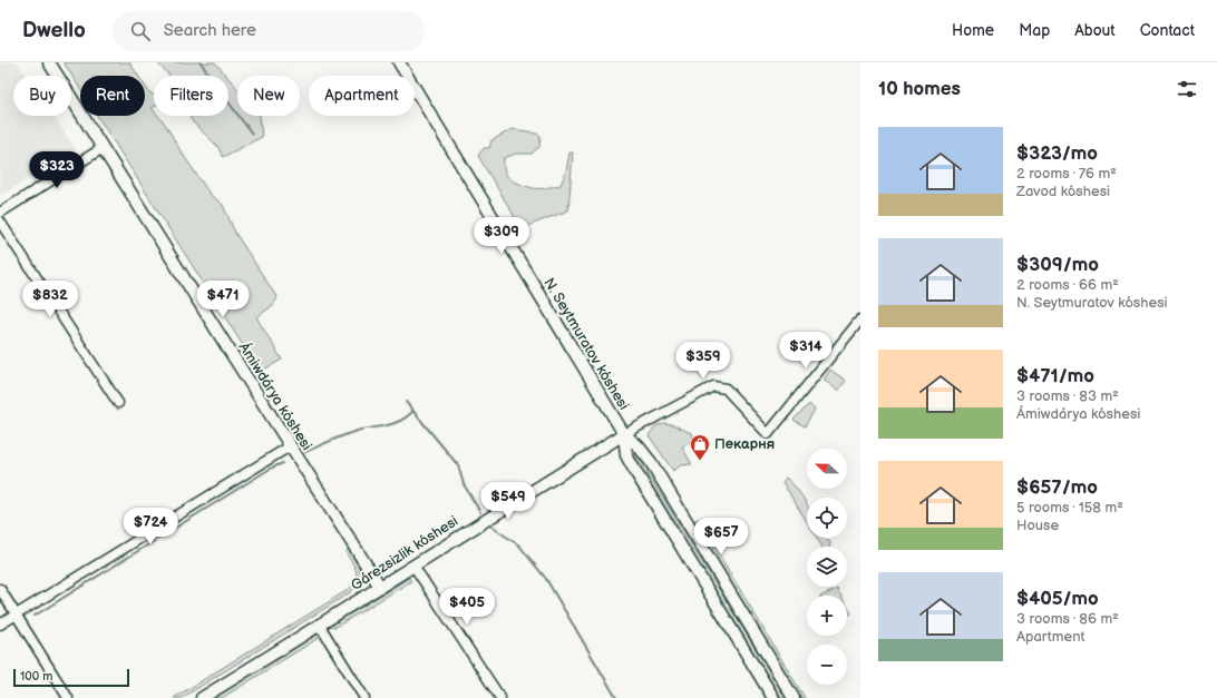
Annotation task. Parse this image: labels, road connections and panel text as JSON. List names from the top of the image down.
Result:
{
  "streets": {
    "street": ["N. Seytmuratov kóshesi", "Ámiwdárya kóshesi", "Gárezsizlik kóshesi"]
  },
  "crossings": [
    ["N. Seytmuratov kóshesi", "Gárezsizlik kóshesi"],
    ["Ámiwdárya kóshesi", "Gárezsizlik kóshesi"]
  ],
  "places": {
    "shop": ["Пекарня"]
  },
  "scale_bar": "100 m",
  "north": "left",
  "page": {
    "header": "Dwello",
    "search": "Search here",
    "nav": [
      "Home",
      "Map",
      "About",
      "Contact"
    ],
    "heading": "10 homes",
    "chip": [
      "Buy",
      "Rent",
      "Filters",
      "New",
      "Apartment"
    ],
    "list": [
      {
        "name": "$323/mo",
        "note": "2 rooms · 76 m² · Zavod kóshesi"
      },
      {
        "name": "$309/mo",
        "note": "2 rooms · 66 m² · N. Seytmuratov kóshesi"
      },
      {
        "name": "$471/mo",
        "note": "3 rooms · 83 m² · Ámiwdárya kóshesi"
      },
      {
        "name": "$657/mo",
        "note": "5 rooms · 158 m² · House"
      },
      {
        "name": "$405/mo",
        "note": "3 rooms · 86 m² · Apartment"
      }
    ],
    "price": [
      "$323",
      "$309",
      "$832",
      "$471",
      "$314",
      "$359",
      "$549",
      "$724",
      "$657",
      "$405"
    ],
    "map_buttons": ["+", "−"],
    "scale": "100 m"
  }
}
